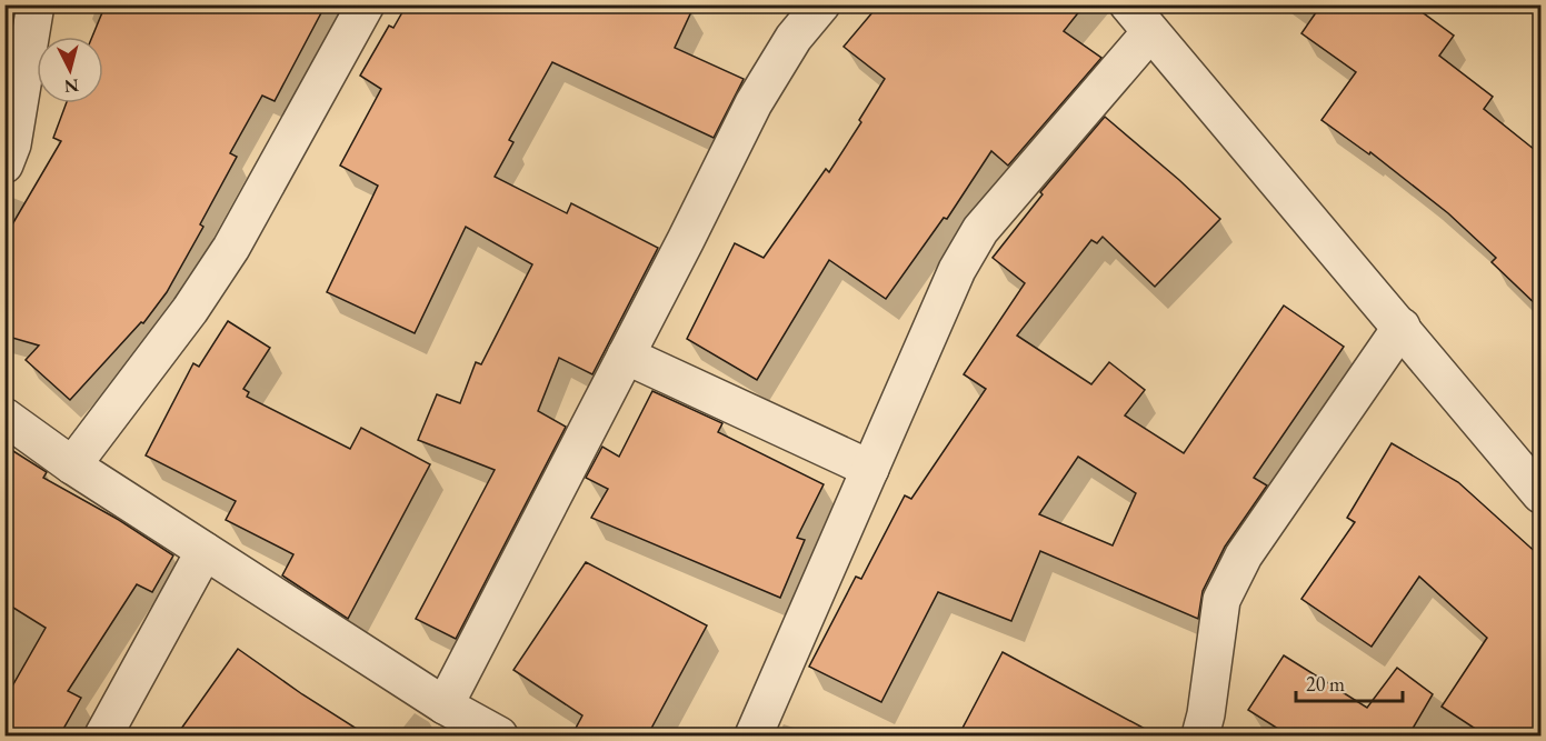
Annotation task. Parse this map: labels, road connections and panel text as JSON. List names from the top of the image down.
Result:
{
  "scale_bar": "20 m",
  "north": "bottom"
}
